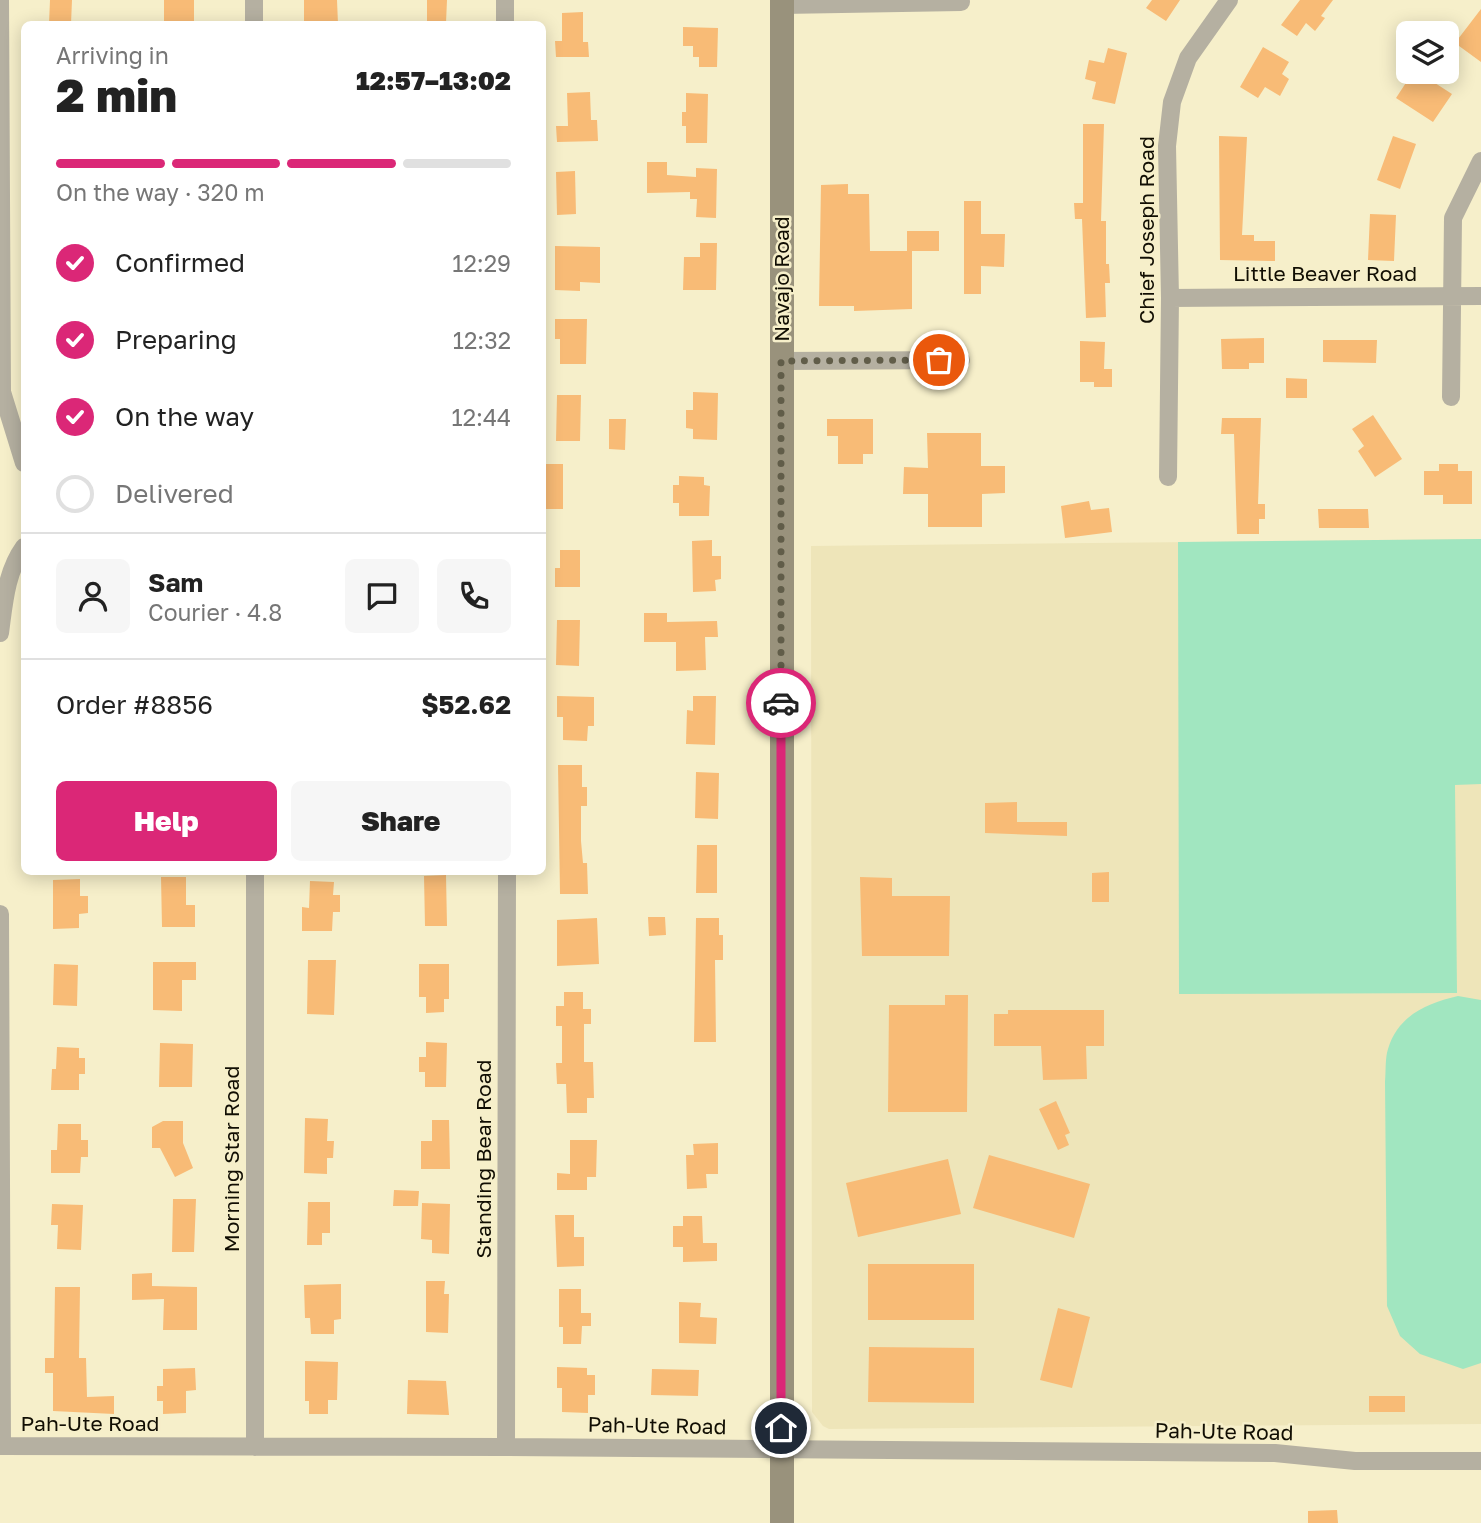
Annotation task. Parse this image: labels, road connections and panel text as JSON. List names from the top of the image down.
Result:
{
  "streets": {
    "main road": ["Navajo Road"],
    "street": [
      "Chief Joseph Road",
      "Little Beaver Road",
      "Morning Star Road",
      "Standing Bear Road",
      "Pah-Ute Road"
    ]
  },
  "crossings": [
    ["Chief Joseph Road", "Little Beaver Road"],
    ["Navajo Road", "Pah-Ute Road"],
    ["Morning Star Road", "Pah-Ute Road"],
    ["Standing Bear Road", "Pah-Ute Road"]
  ],
  "page": {
    "heading": ["2 min", "Arriving in", "12:57–13:02"],
    "panel": [
      "Sam",
      "Courier · 4.8",
      "Order #8856",
      "$52.62"
    ],
    "bar": "On the way · 320 m",
    "list": [
      ["Confirmed", "12:29"],
      ["Preparing", "12:32"],
      ["On the way", "12:44"],
      "Delivered"
    ],
    "buttons": ["Help", "Share"]
  }
}
